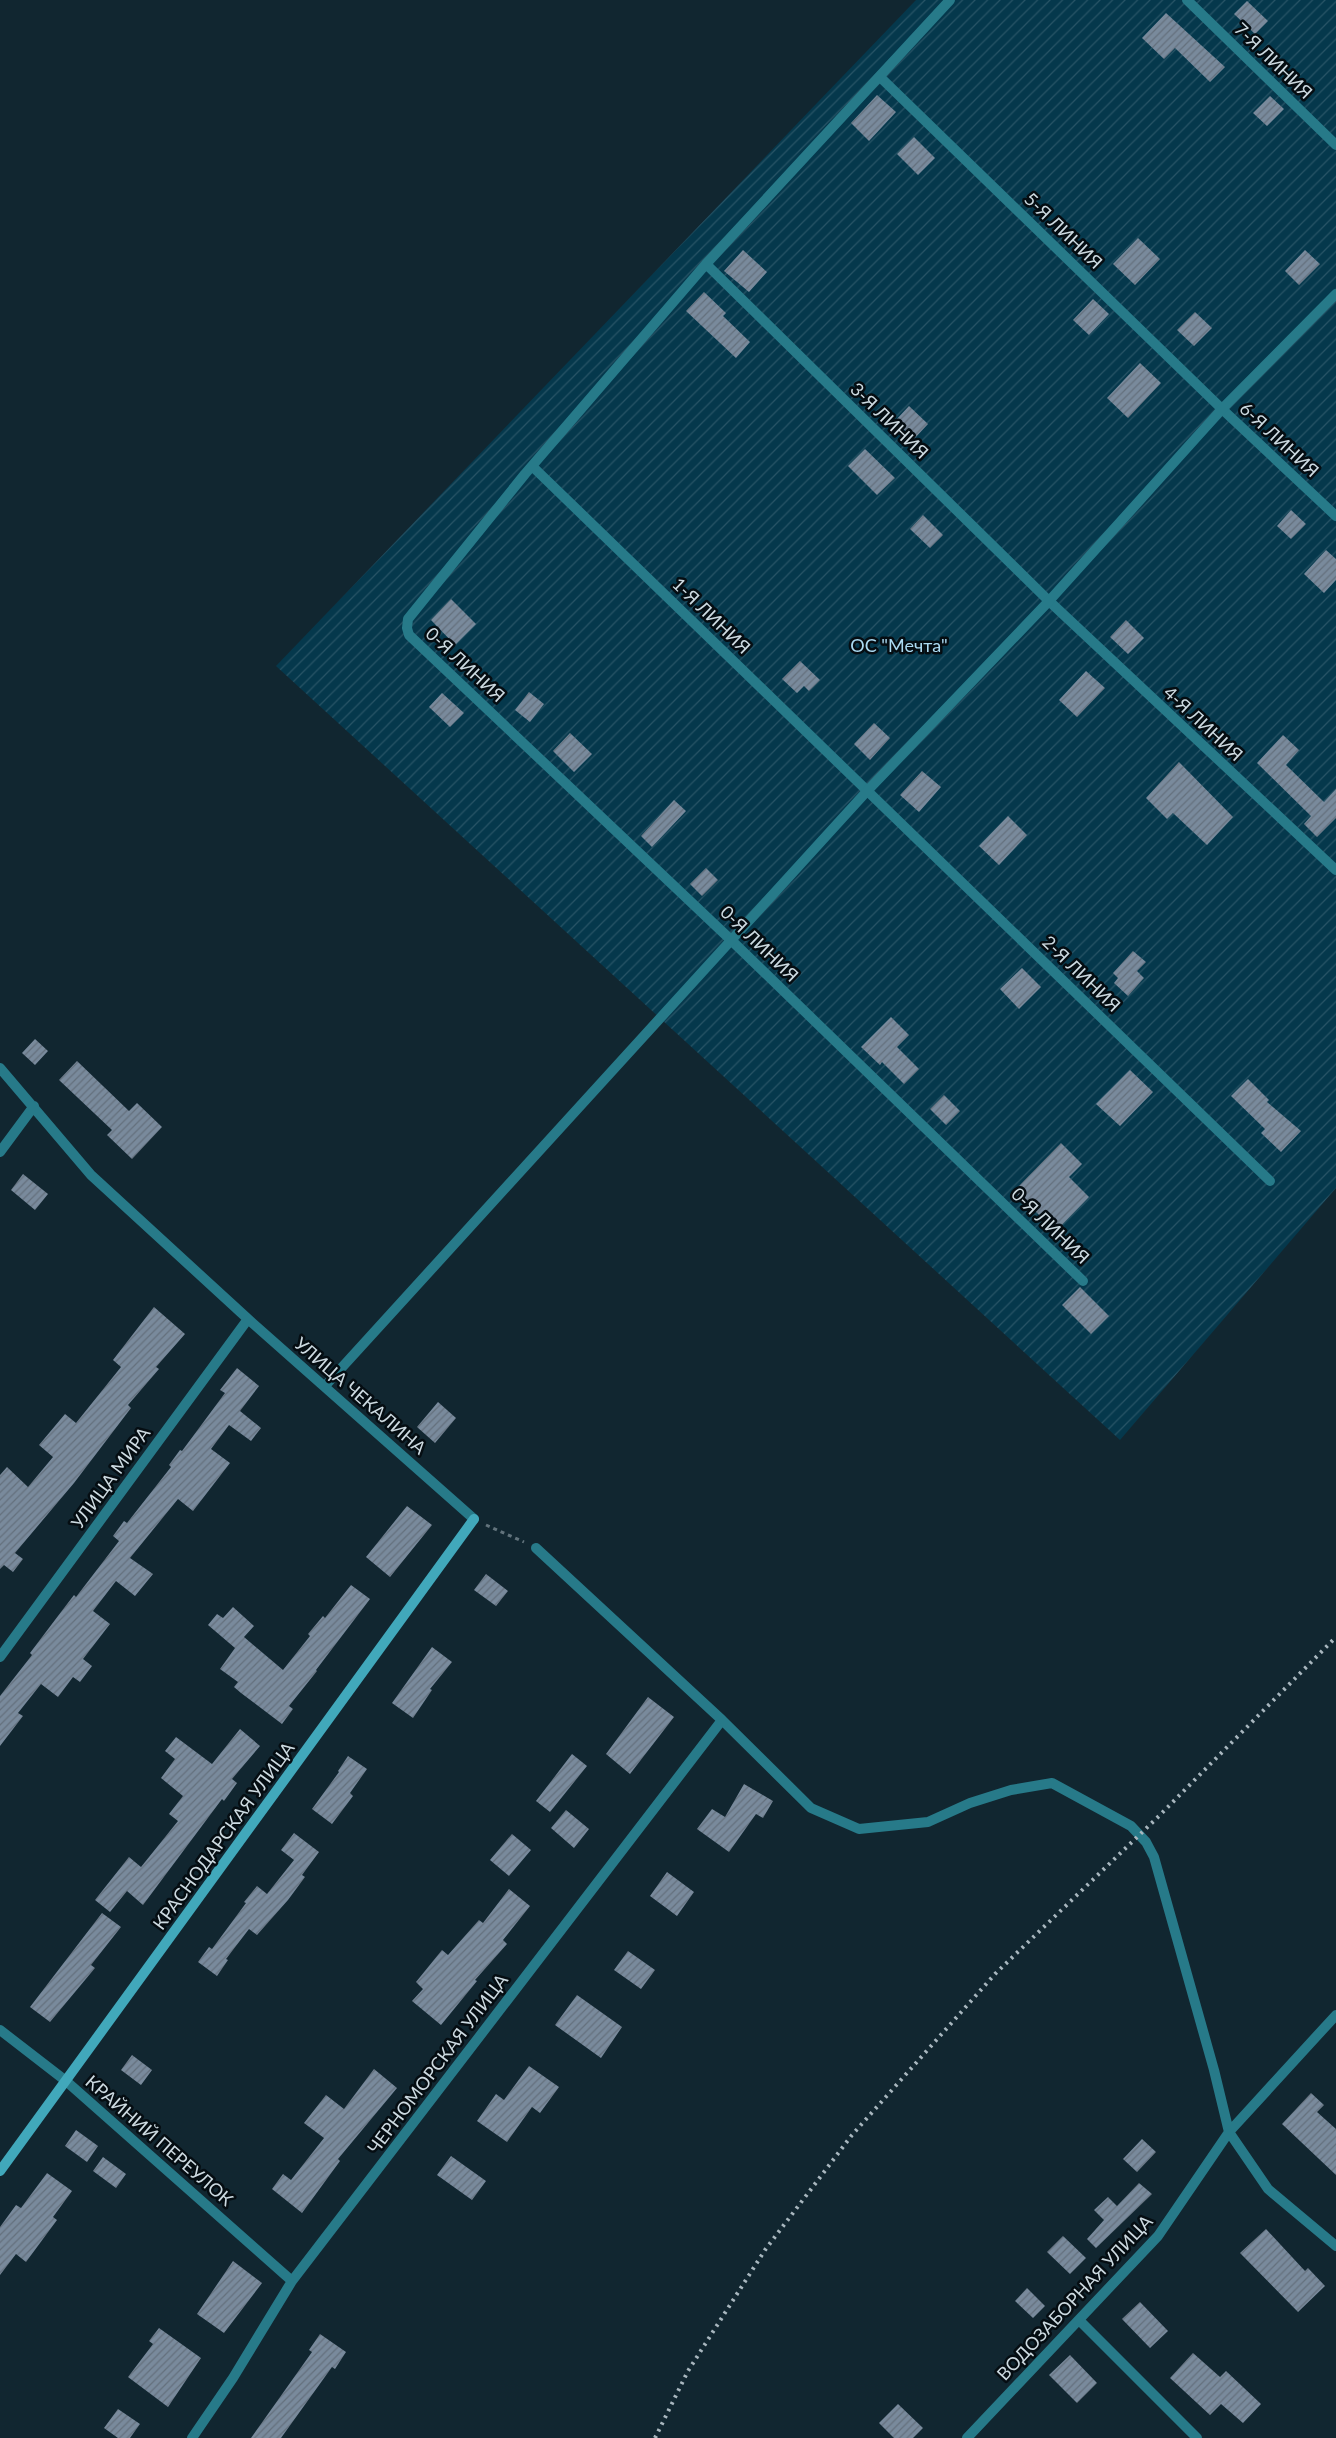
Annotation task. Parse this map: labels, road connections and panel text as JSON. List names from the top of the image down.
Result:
{
  "streets": {
    "street": [
      "7-Я ЛИНИЯ",
      "5-Я ЛИНИЯ",
      "3-Я ЛИНИЯ",
      "6-Я ЛИНИЯ",
      "1-Я ЛИНИЯ",
      "0-Я ЛИНИЯ",
      "4-Я ЛИНИЯ",
      "2-Я ЛИНИЯ",
      "УЛИЦА ЧЕКАЛИНА",
      "УЛИЦА МИРА",
      "КРАСНОДАРСКАЯ УЛИЦА",
      "ЧЕРНОМОРСКАЯ УЛИЦА",
      "КРАЙНИЙ ПЕРЕУЛОК",
      "ВОДОЗАБОРНАЯ УЛИЦА"
    ]
  },
  "crossings": [
    ["5-Я ЛИНИЯ", "6-Я ЛИНИЯ"],
    ["3-Я ЛИНИЯ", "4-Я ЛИНИЯ"],
    ["1-Я ЛИНИЯ", "0-Я ЛИНИЯ"],
    ["1-Я ЛИНИЯ", "2-Я ЛИНИЯ"],
    ["УЛИЦА ЧЕКАЛИНА", "УЛИЦА МИРА"],
    ["УЛИЦА ЧЕКАЛИНА", "КРАСНОДАРСКАЯ УЛИЦА"],
    ["КРАСНОДАРСКАЯ УЛИЦА", "КРАЙНИЙ ПЕРЕУЛОК"],
    ["ЧЕРНОМОРСКАЯ УЛИЦА", "КРАЙНИЙ ПЕРЕУЛОК"]
  ],
  "parks": ["ОС \"Мечта\""]
}
